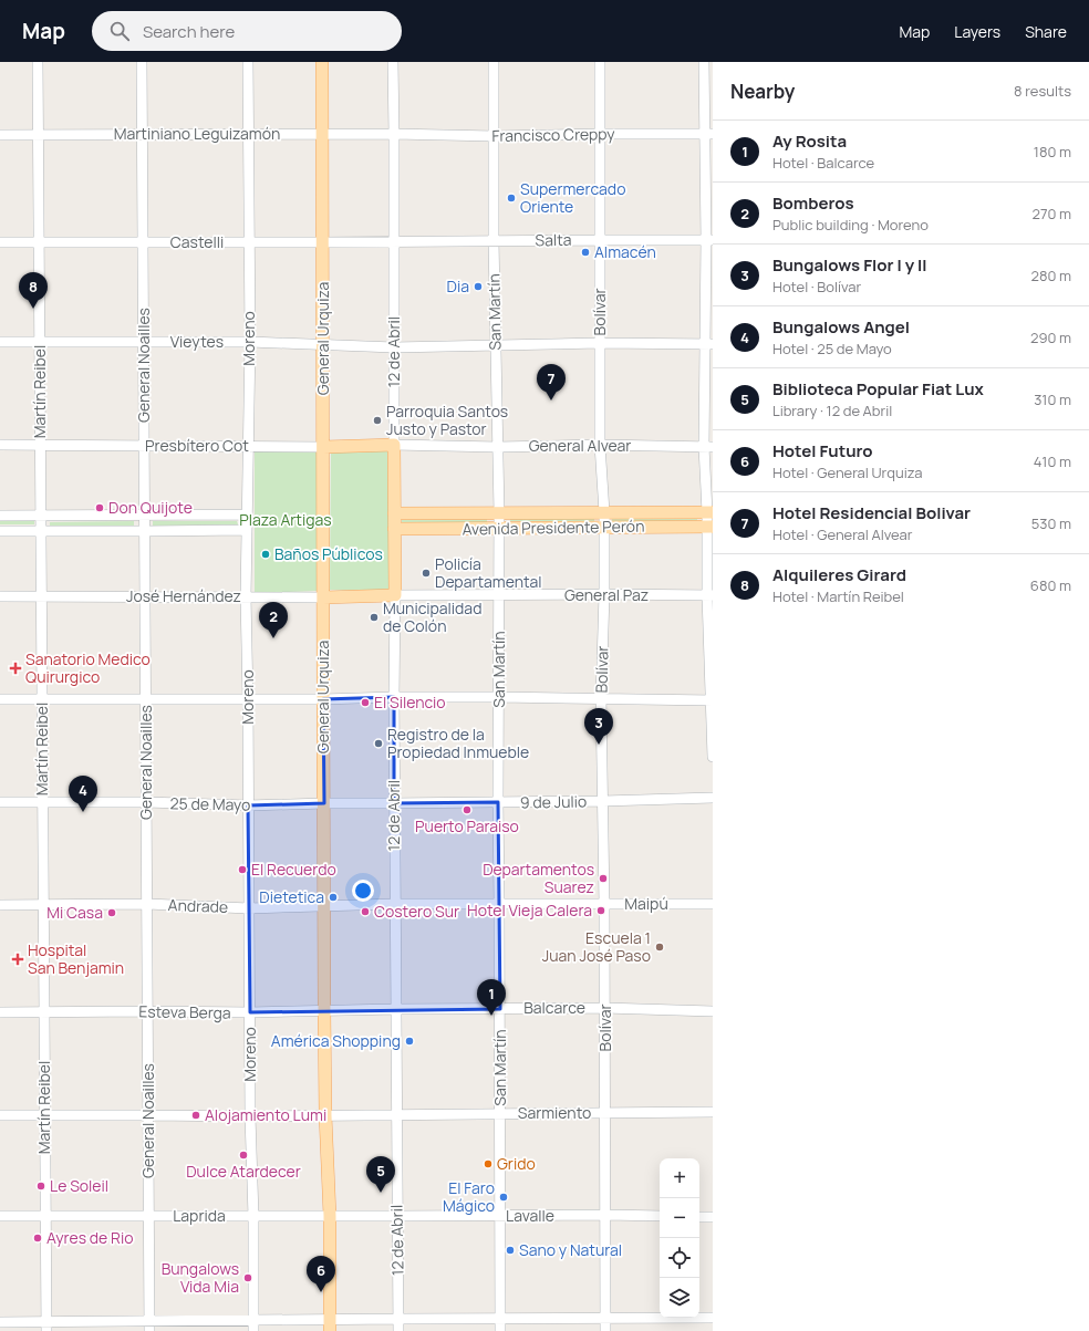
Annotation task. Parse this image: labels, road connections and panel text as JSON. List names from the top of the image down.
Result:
{
  "streets": {
    "main road": [
      "General Urquiza",
      "12 de Abril",
      "Presbítero Cot",
      "Avenida Presidente Perón",
      "José Hernández"
    ],
    "street": [
      "Martiniano Leguizamón",
      "Francisco Creppy",
      "Salta",
      "Castelli",
      "San Martín",
      "Bolívar",
      "Moreno",
      "Vieytes",
      "General Noailles",
      "Martín Reibel",
      "General Alvear",
      "General Paz",
      "9 de Julio",
      "25 de Mayo",
      "Maipú",
      "Andrade",
      "Balcarce",
      "Esteva Berga",
      "Sarmiento",
      "Laprida",
      "Lavalle"
    ]
  },
  "crossings": [
    ["Martiniano Leguizamón", "Francisco Creppy"],
    ["Martiniano Leguizamón", "Moreno"],
    ["Martiniano Leguizamón", "General Urquiza"],
    ["Martiniano Leguizamón", "12 de Abril"],
    ["Martiniano Leguizamón", "General Noailles"],
    ["Martiniano Leguizamón", "Martín Reibel"],
    ["Francisco Creppy", "San Martín"],
    ["Francisco Creppy", "Bolívar"],
    ["Francisco Creppy", "12 de Abril"],
    ["Salta", "Castelli"],
    ["Salta", "San Martín"],
    ["Salta", "Bolívar"],
    ["Salta", "12 de Abril"],
    ["Castelli", "Moreno"],
    ["Castelli", "General Urquiza"],
    ["Castelli", "12 de Abril"],
    ["Castelli", "General Noailles"],
    ["Castelli", "Martín Reibel"],
    ["San Martín", "Vieytes"],
    ["San Martín", "General Alvear"],
    ["San Martín", "Avenida Presidente Perón"],
    ["San Martín", "General Paz"],
    ["San Martín", "9 de Julio"],
    ["San Martín", "Maipú"],
    ["San Martín", "Balcarce"],
    ["San Martín", "Sarmiento"],
    ["San Martín", "Lavalle"],
    ["Bolívar", "Vieytes"],
    ["Bolívar", "General Alvear"],
    ["Bolívar", "Avenida Presidente Perón"],
    ["Bolívar", "General Paz"],
    ["Bolívar", "9 de Julio"],
    ["Bolívar", "Maipú"],
    ["Bolívar", "Balcarce"],
    ["Bolívar", "Sarmiento"],
    ["Bolívar", "Lavalle"],
    ["Moreno", "Vieytes"],
    ["Moreno", "Presbítero Cot"],
    ["Moreno", "José Hernández"],
    ["Moreno", "25 de Mayo"],
    ["Moreno", "Andrade"],
    ["Moreno", "Esteva Berga"],
    ["Moreno", "Sarmiento"],
    ["Moreno", "Laprida"],
    ["General Urquiza", "Vieytes"],
    ["General Urquiza", "Presbítero Cot"],
    ["General Urquiza", "José Hernández"],
    ["General Urquiza", "25 de Mayo"],
    ["General Urquiza", "Andrade"],
    ["General Urquiza", "Esteva Berga"],
    ["General Urquiza", "Sarmiento"],
    ["General Urquiza", "Laprida"],
    ["Vieytes", "12 de Abril"],
    ["Vieytes", "General Noailles"],
    ["Vieytes", "Martín Reibel"],
    ["12 de Abril", "Presbítero Cot"],
    ["12 de Abril", "General Alvear"],
    ["12 de Abril", "Avenida Presidente Perón"],
    ["12 de Abril", "General Paz"],
    ["12 de Abril", "José Hernández"],
    ["12 de Abril", "9 de Julio"],
    ["12 de Abril", "25 de Mayo"],
    ["12 de Abril", "Maipú"],
    ["12 de Abril", "Andrade"],
    ["12 de Abril", "Balcarce"],
    ["12 de Abril", "Esteva Berga"],
    ["12 de Abril", "Sarmiento"],
    ["12 de Abril", "Laprida"],
    ["12 de Abril", "Lavalle"],
    ["General Noailles", "Presbítero Cot"],
    ["General Noailles", "José Hernández"],
    ["General Noailles", "25 de Mayo"],
    ["General Noailles", "Andrade"],
    ["General Noailles", "Esteva Berga"],
    ["General Noailles", "Sarmiento"],
    ["General Noailles", "Laprida"],
    ["Martín Reibel", "Presbítero Cot"],
    ["Martín Reibel", "José Hernández"],
    ["Martín Reibel", "25 de Mayo"],
    ["Martín Reibel", "Andrade"],
    ["Martín Reibel", "Esteva Berga"],
    ["Martín Reibel", "Sarmiento"],
    ["Martín Reibel", "Laprida"],
    ["Presbítero Cot", "General Alvear"],
    ["General Paz", "José Hernández"],
    ["9 de Julio", "25 de Mayo"],
    ["Maipú", "Andrade"],
    ["Balcarce", "Esteva Berga"],
    ["Laprida", "Lavalle"]
  ],
  "parks": ["Plaza Artigas"],
  "places": {
    "other": [
      "Supermercado Oriente",
      "Almacén",
      "Dia",
      "Parroquia Santos Justo y Pastor",
      "Don Quijote",
      "Baños Públicos",
      "Policía Departamental",
      "Municipalidad de Colón",
      "El Silencio",
      "Registro de la Propiedad Inmueble",
      "Puerto Paraiso",
      "El Recuerdo",
      "Departamentos Suarez",
      "Dietetica",
      "Hotel Vieja Calera",
      "Costero Sur",
      "Mi Casa",
      "Escuela 1 Juan José Paso",
      "América Shopping",
      "Alojamiento Lumi",
      "Dulce Atardecer",
      "Grido",
      "Le Soleil",
      "El Faro Mágico",
      "Ayres de Rio",
      "Sano y Natural",
      "Bungalows Vida Mia"
    ],
    "health": ["Sanatorio Medico Quirurgico", "Hospital San Benjamin"]
  },
  "page": {
    "header": "Map",
    "search": "Search here",
    "nav": ["Map", "Layers", "Share"],
    "heading": ["Nearby", "8 results"],
    "list": [
      {
        "mark": "1",
        "name": "Ay Rosita",
        "note": "Hotel · Balcarce",
        "value": "180 m"
      },
      {
        "mark": "2",
        "name": "Bomberos",
        "note": "Public building · Moreno",
        "value": "270 m"
      },
      {
        "mark": "3",
        "name": "Bungalows Flor I y II",
        "note": "Hotel · Bolívar",
        "value": "280 m"
      },
      {
        "mark": "4",
        "name": "Bungalows Angel",
        "note": "Hotel · 25 de Mayo",
        "value": "290 m"
      },
      {
        "mark": "5",
        "name": "Biblioteca Popular Fiat Lux",
        "note": "Library · 12 de Abril",
        "value": "310 m"
      },
      {
        "mark": "6",
        "name": "Hotel Futuro",
        "note": "Hotel · General Urquiza",
        "value": "410 m"
      },
      {
        "mark": "7",
        "name": "Hotel Residencial Bolivar",
        "note": "Hotel · General Alvear",
        "value": "530 m"
      },
      {
        "mark": "8",
        "name": "Alquileres Girard",
        "note": "Hotel · Martín Reibel",
        "value": "680 m"
      }
    ],
    "pins": [
      "8",
      "7",
      "2",
      "3",
      "4",
      "1",
      "5",
      "6"
    ],
    "map_buttons": ["+", "−"]
  }
}
